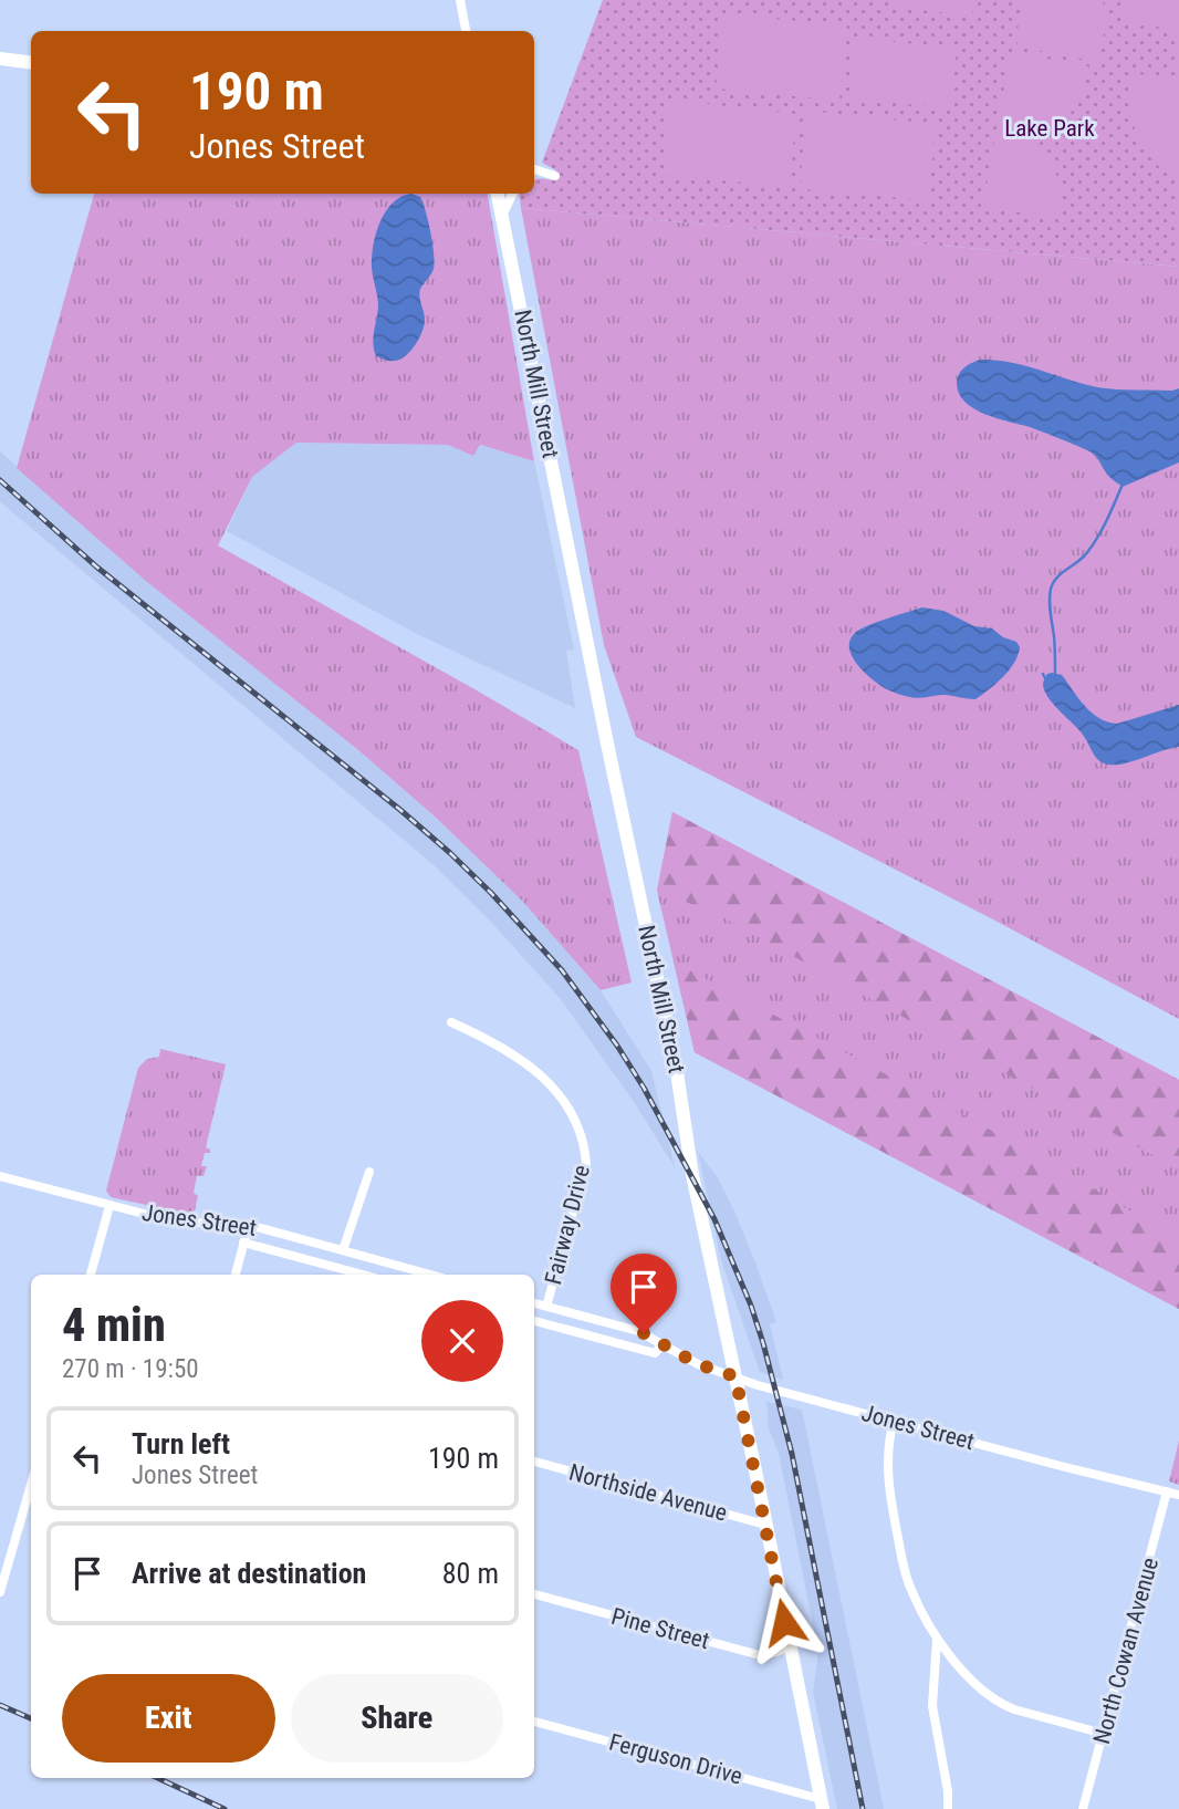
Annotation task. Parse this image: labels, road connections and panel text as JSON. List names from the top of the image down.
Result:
{
  "streets": {
    "main road": ["North Mill Street"],
    "street": [
      "Jones Street",
      "Fairway Drive",
      "Northside Avenue",
      "Pine Street",
      "North Cowan Avenue",
      "Ferguson Drive"
    ]
  },
  "crossings": [
    ["North Mill Street", "Jones Street"],
    ["North Mill Street", "Northside Avenue"],
    ["North Mill Street", "Pine Street"],
    ["North Mill Street", "Ferguson Drive"],
    ["Jones Street", "Fairway Drive"],
    ["Jones Street", "North Cowan Avenue"]
  ],
  "parks": ["Lake Park"],
  "page": {
    "turn": ["190 m", "Jones Street"],
    "heading": ["4 min", "270 m · 19:50"],
    "list": [
      {
        "name": "Turn left",
        "note": "Jones Street",
        "value": "190 m"
      },
      {
        "name": "Arrive at destination",
        "value": "80 m"
      }
    ],
    "buttons": ["Exit", "Share"]
  }
}
